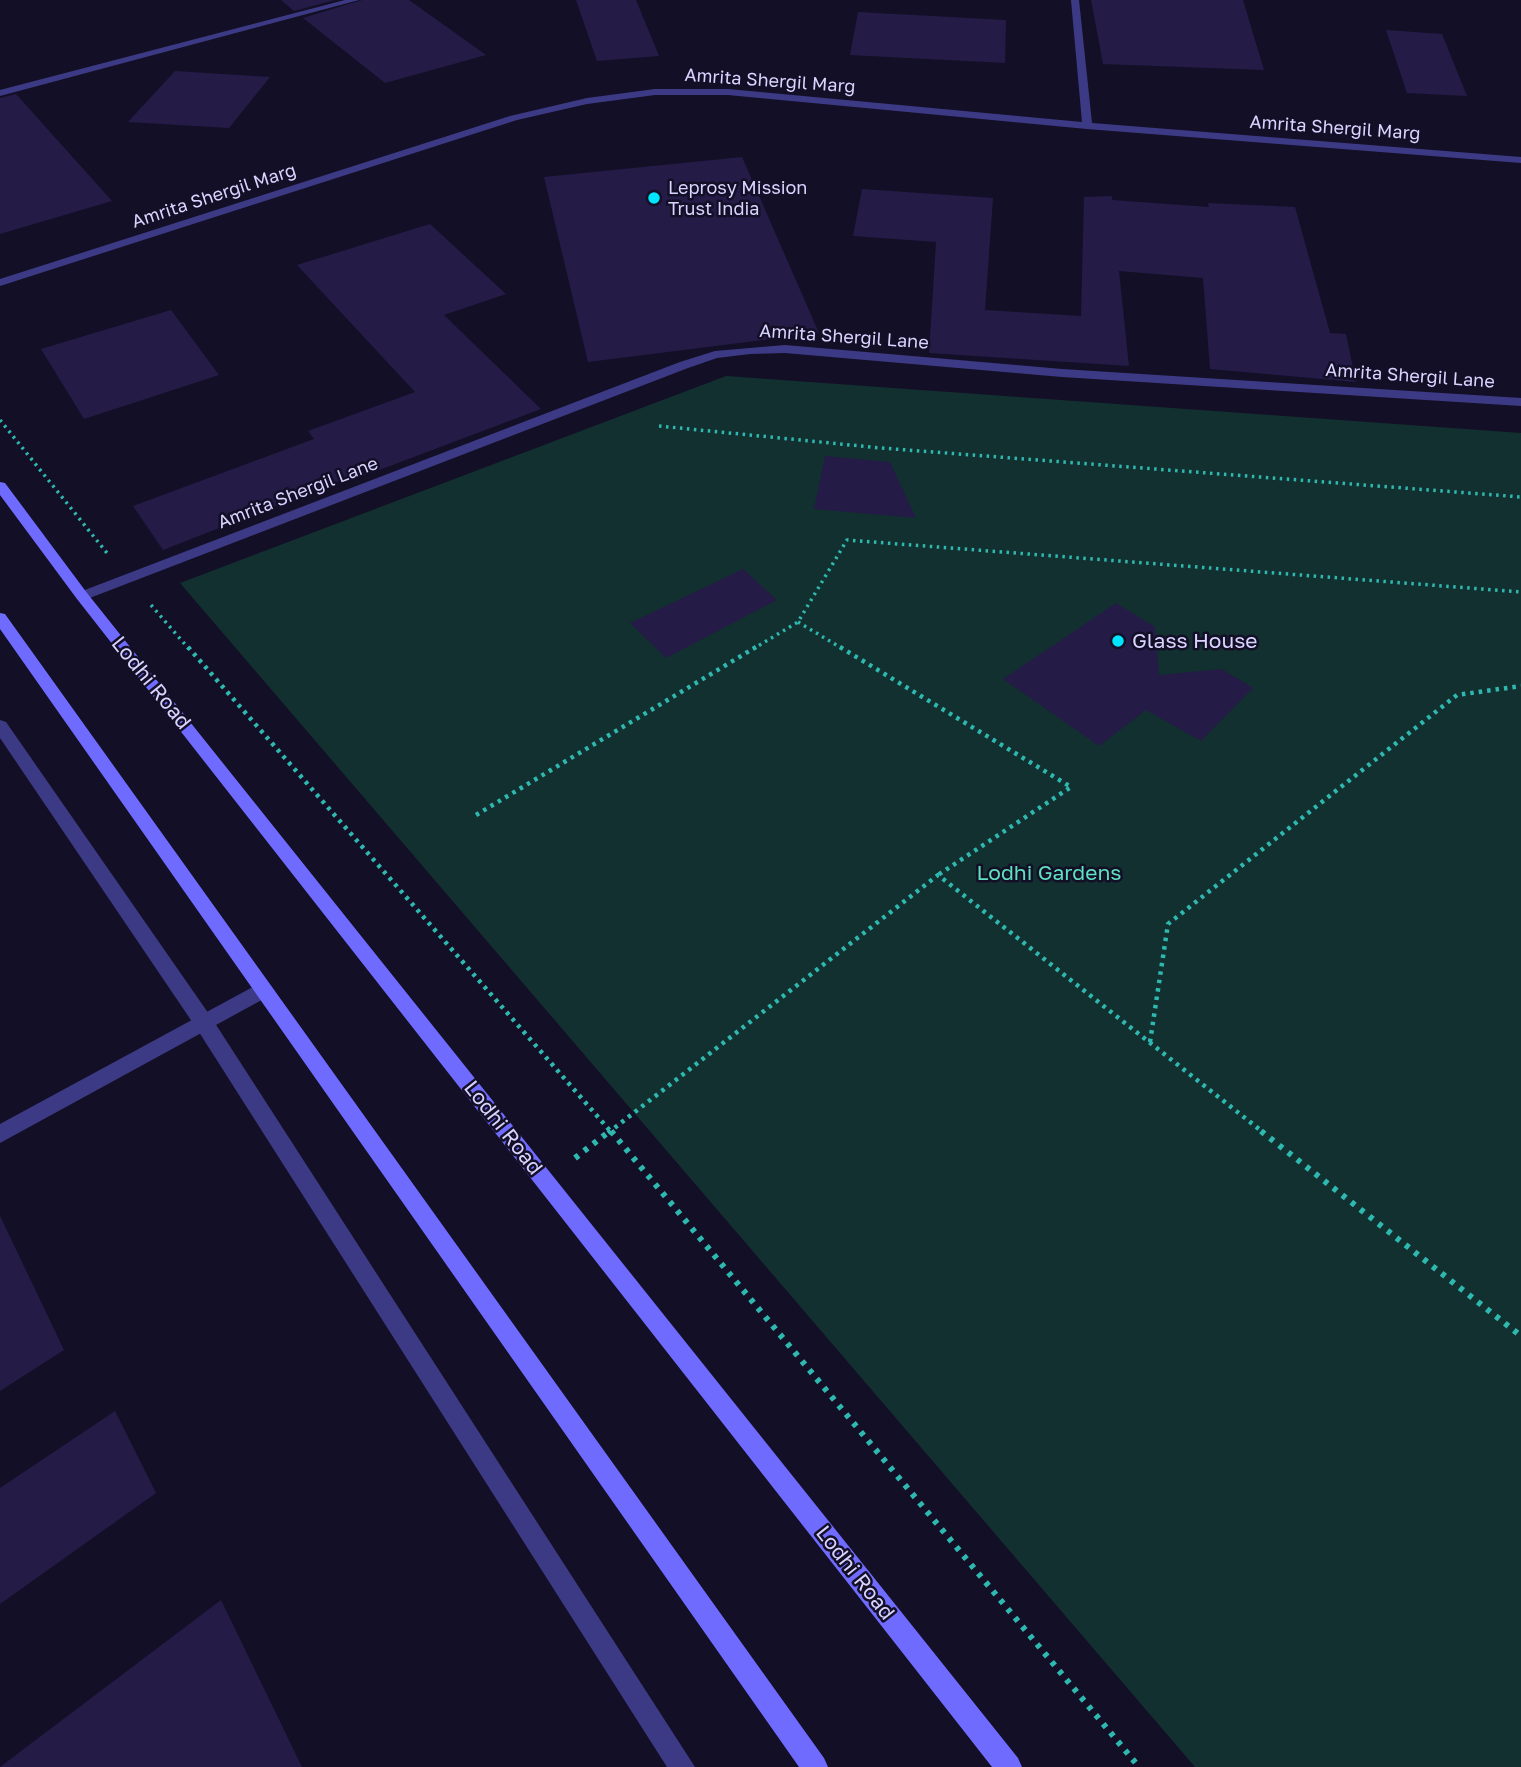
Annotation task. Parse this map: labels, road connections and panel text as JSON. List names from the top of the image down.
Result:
{
  "streets": {
    "main road": ["Lodhi Road"],
    "street": ["Amrita Shergil Marg", "Amrita Shergil Lane"]
  },
  "crossings": [
    ["Amrita Shergil Lane", "Lodhi Road"]
  ],
  "parks": ["Lodhi Gardens"],
  "places": ["Leprosy Mission Trust India", "Glass House"]
}
